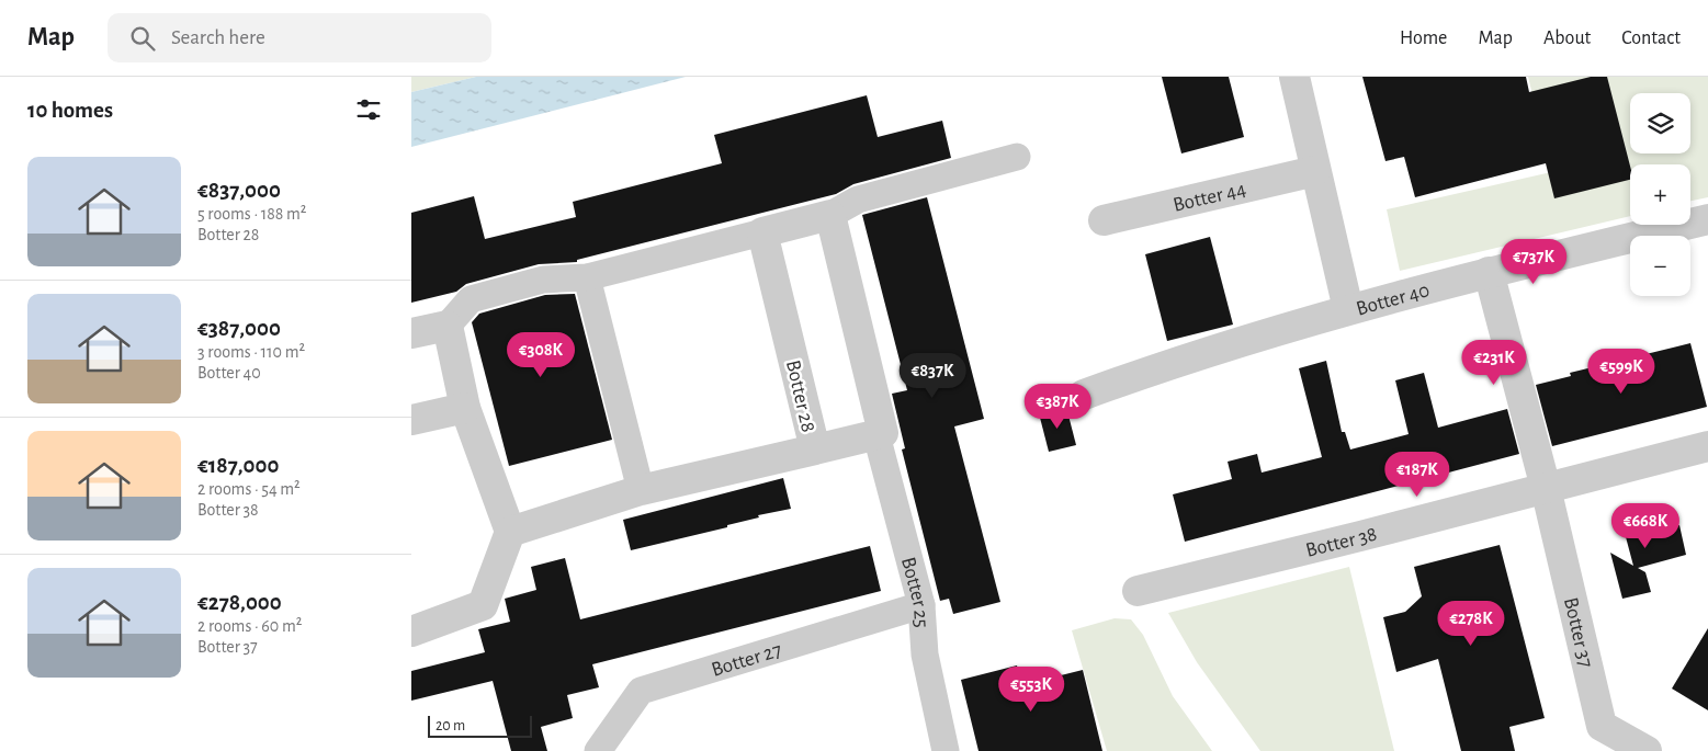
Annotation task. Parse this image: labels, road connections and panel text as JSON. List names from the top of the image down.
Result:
{
  "streets": {
    "street": [
      "Botter 44",
      "Botter 40",
      "Botter 28",
      "Botter 38",
      "Botter 25",
      "Botter 37",
      "Botter 27"
    ]
  },
  "crossings": [
    ["Botter 38", "Botter 37"],
    ["Botter 25", "Botter 27"]
  ],
  "scale_bar": "20 m",
  "page": {
    "header": "Map",
    "search": "Search here",
    "nav": [
      "Home",
      "Map",
      "About",
      "Contact"
    ],
    "heading": "10 homes",
    "map_buttons": ["+", "−"],
    "list": [
      {
        "name": "€837,000",
        "note": "5 rooms · 188 m² · Botter 28"
      },
      {
        "name": "€387,000",
        "note": "3 rooms · 110 m² · Botter 40"
      },
      {
        "name": "€187,000",
        "note": "2 rooms · 54 m² · Botter 38"
      },
      {
        "name": "€278,000",
        "note": "2 rooms · 60 m² · Botter 37"
      }
    ],
    "price": [
      "€737K",
      "€308K",
      "€231K",
      "€599K",
      "€837K",
      "€387K",
      "€187K",
      "€668K",
      "€278K",
      "€553K"
    ],
    "scale": "20 m"
  }
}
